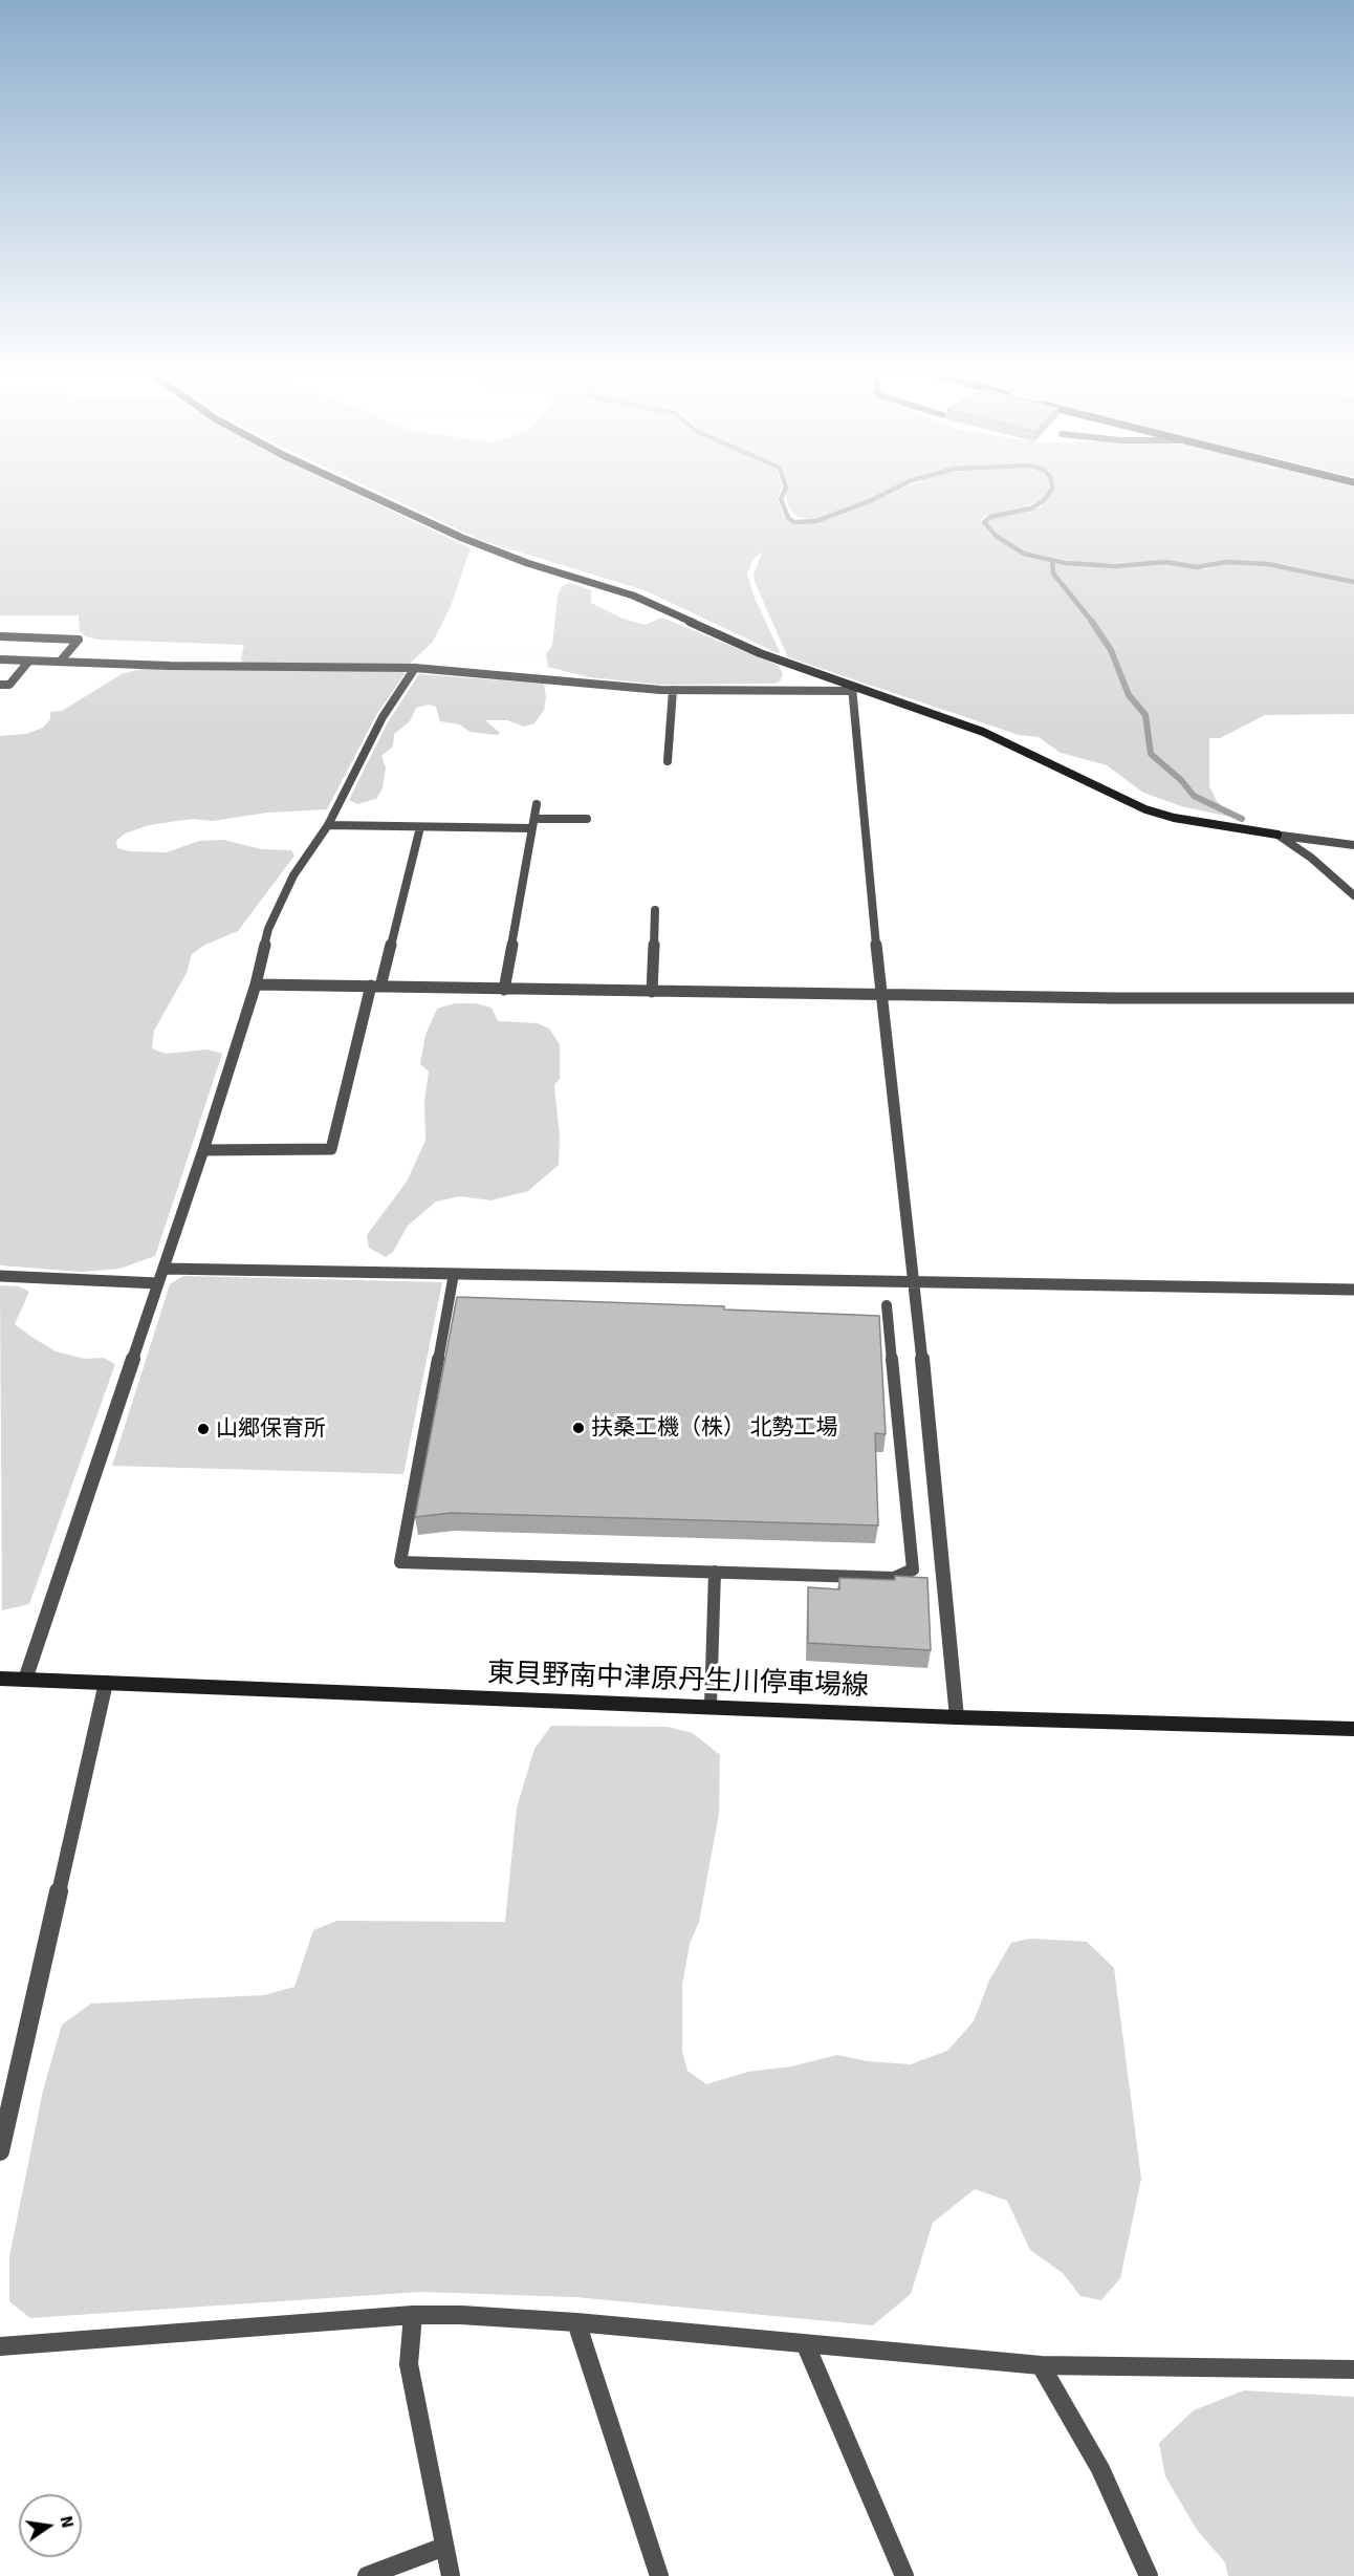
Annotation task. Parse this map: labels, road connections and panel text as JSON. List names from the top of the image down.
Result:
{
  "streets": {
    "street": ["東貝野南中津原丹生川停車場線"]
  },
  "places": ["扶桑工機（株） 北勢工場", "山郷保育所"],
  "north": "right"
}
